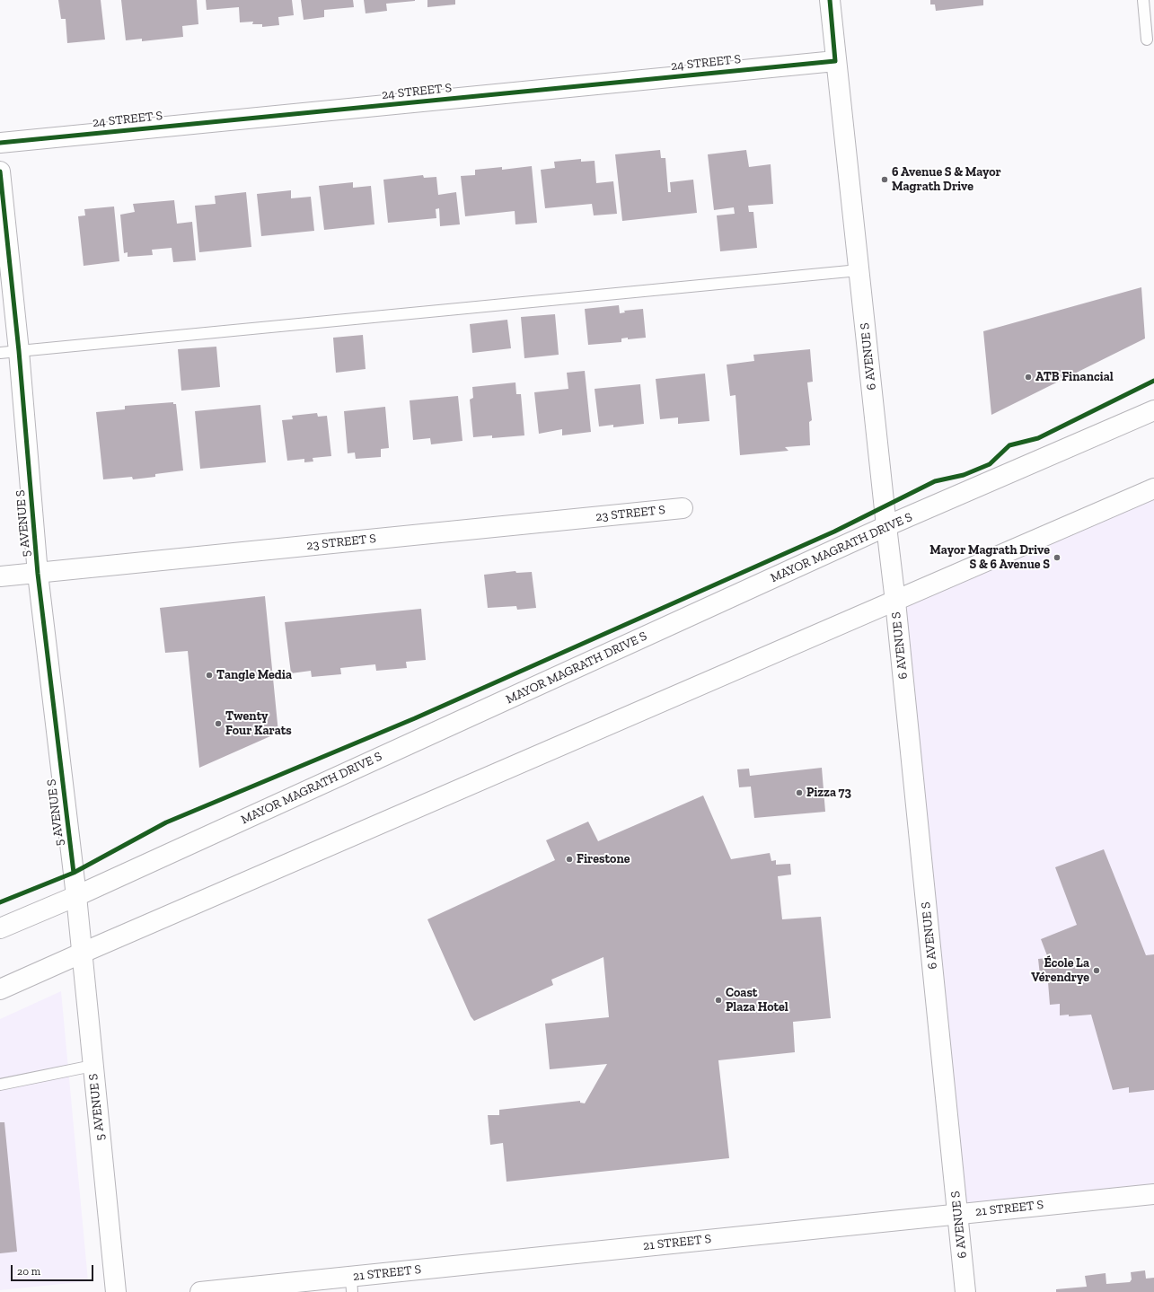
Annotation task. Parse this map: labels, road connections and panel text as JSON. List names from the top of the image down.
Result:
{
  "streets": {
    "street": [
      "24 STREET S",
      "6 AVENUE S",
      "23 STREET S",
      "5 AVENUE S",
      "MAYOR MAGRATH DRIVE S",
      "21 STREET S"
    ]
  },
  "crossings": [
    ["24 STREET S", "6 AVENUE S"],
    ["6 AVENUE S", "MAYOR MAGRATH DRIVE S"],
    ["6 AVENUE S", "21 STREET S"],
    ["23 STREET S", "5 AVENUE S"],
    ["5 AVENUE S", "MAYOR MAGRATH DRIVE S"]
  ],
  "places": [
    "6 Avenue S & Mayor Magrath Drive",
    "ATB Financial",
    "Mayor Magrath Drive S & 6 Avenue S",
    "Tangle Media",
    "Twenty Four Karats",
    "Pizza 73",
    "Firestone",
    "École La Vérendrye",
    "Coast Plaza Hotel"
  ],
  "scale_bar": "20 m"
}
